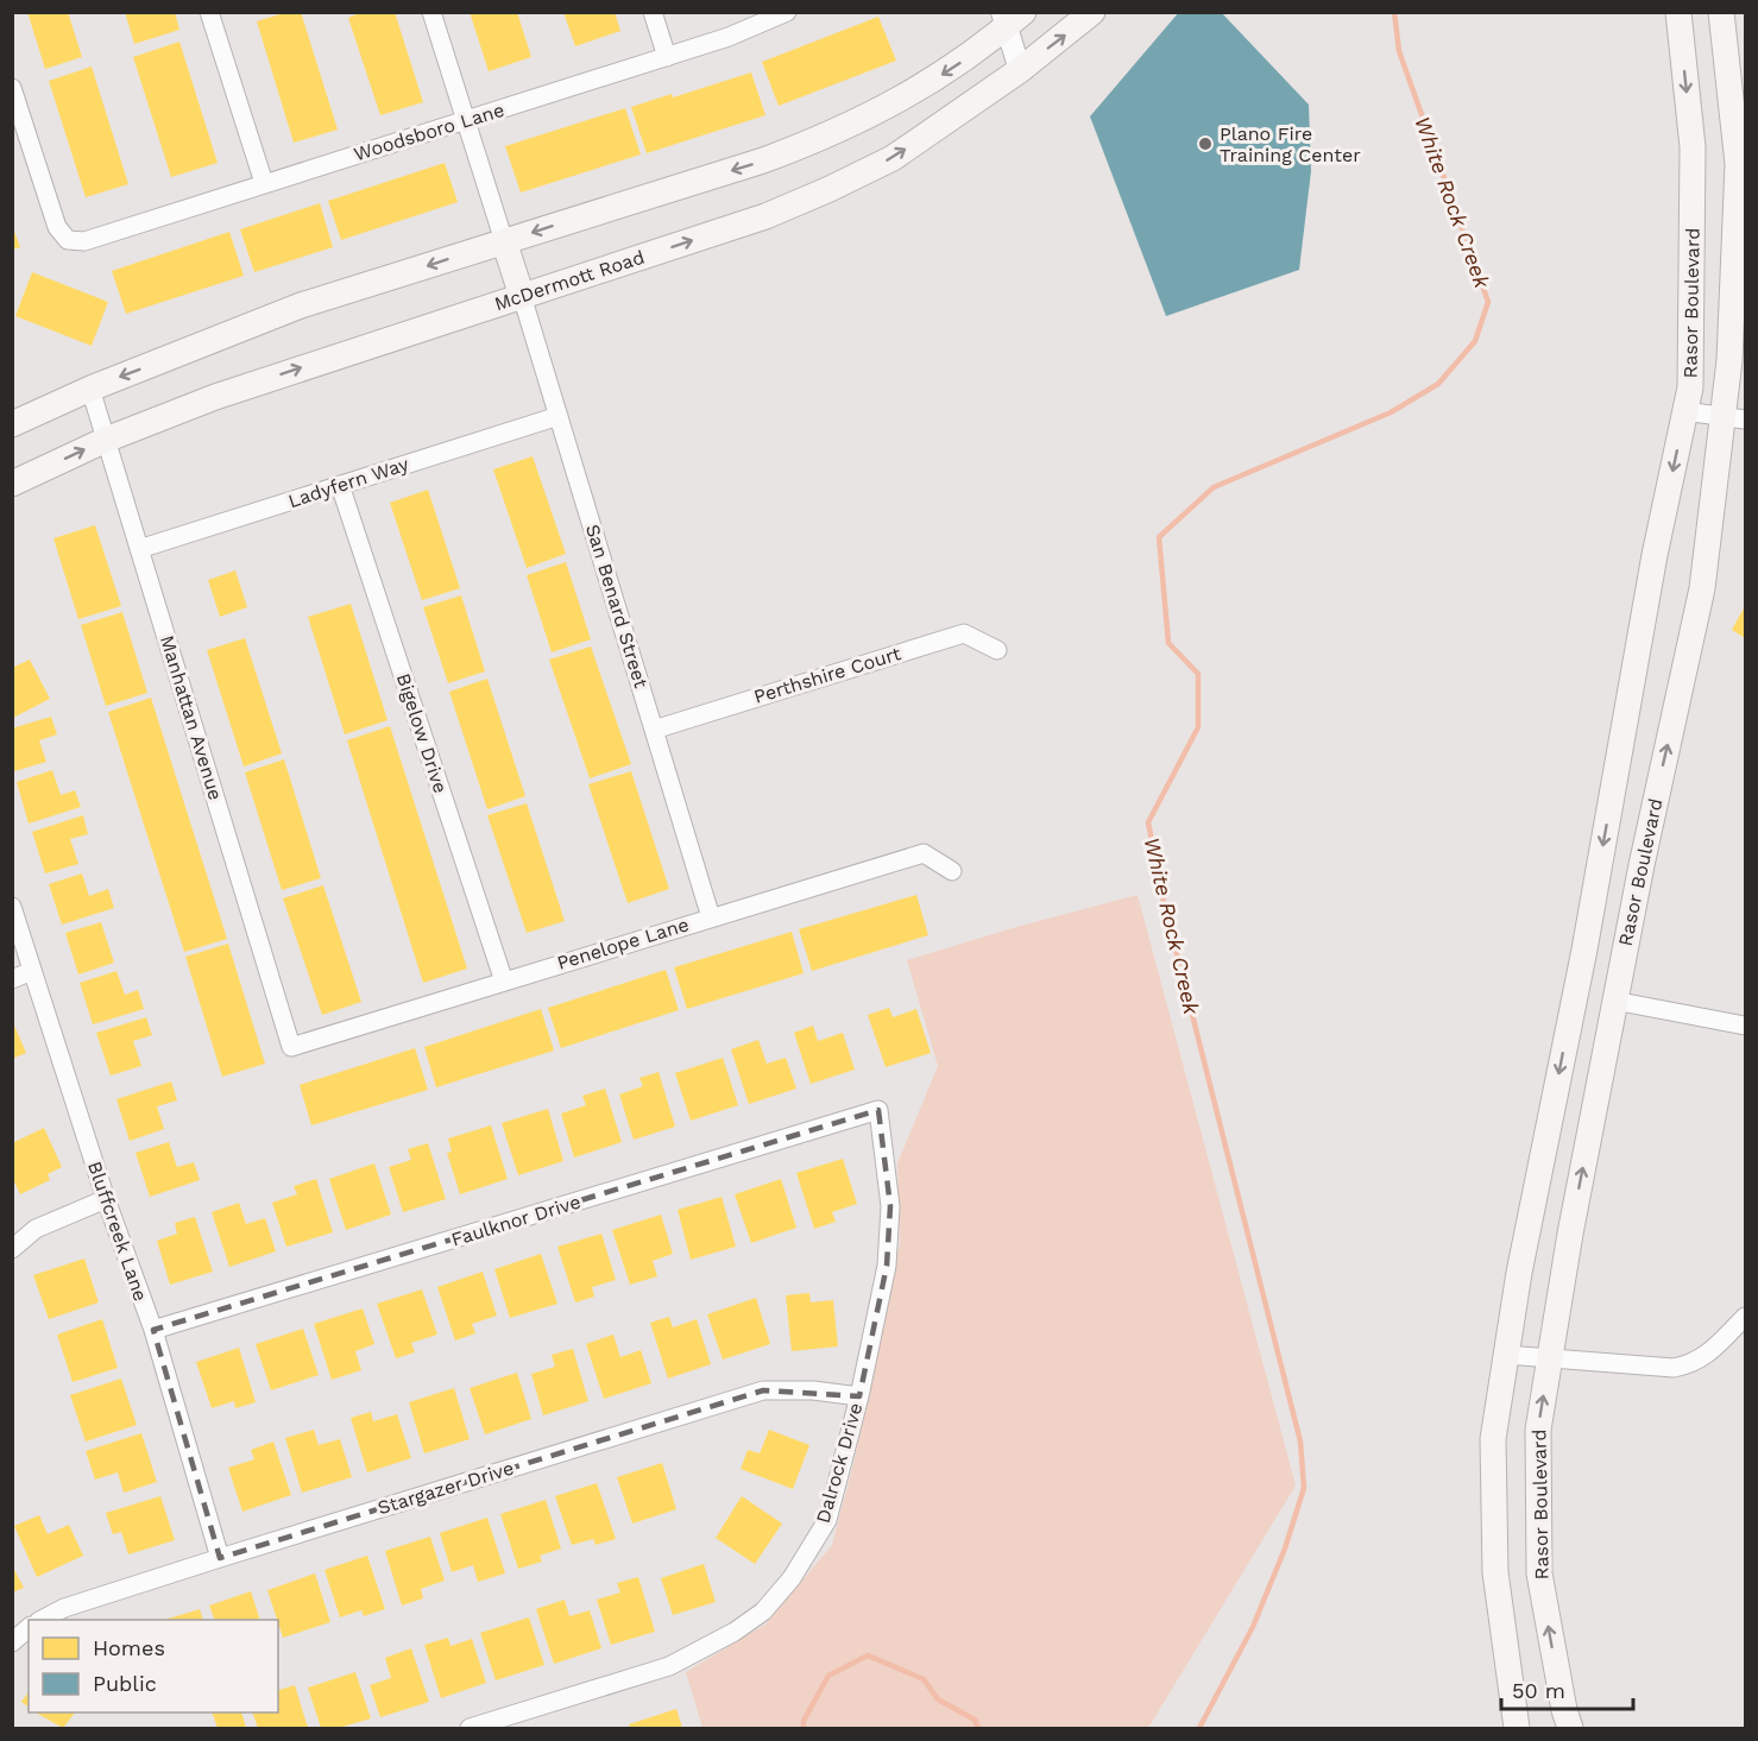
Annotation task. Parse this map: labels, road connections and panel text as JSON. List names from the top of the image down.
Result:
{
  "streets": {
    "main road": ["McDermott Road", "Rasor Boulevard"],
    "street": [
      "Woodsboro Lane",
      "Ladyfern Way",
      "San Benard Street",
      "Perthshire Court",
      "Manhattan Avenue",
      "Bigelow Drive",
      "Penelope Lane",
      "Faulknor Drive",
      "Bluffcreek Lane",
      "Dalrock Drive",
      "Stargazer Drive"
    ]
  },
  "crossings": [
    ["McDermott Road", "San Benard Street"],
    ["McDermott Road", "Manhattan Avenue"],
    ["Ladyfern Way", "San Benard Street"],
    ["Ladyfern Way", "Manhattan Avenue"],
    ["Ladyfern Way", "Bigelow Drive"],
    ["San Benard Street", "Perthshire Court"],
    ["San Benard Street", "Penelope Lane"],
    ["Manhattan Avenue", "Penelope Lane"],
    ["Bigelow Drive", "Penelope Lane"],
    ["Faulknor Drive", "Bluffcreek Lane"],
    ["Faulknor Drive", "Dalrock Drive"],
    ["Bluffcreek Lane", "Stargazer Drive"],
    ["Dalrock Drive", "Stargazer Drive"]
  ],
  "water": ["White Rock Creek"],
  "places": ["Plano Fire Training Center"],
  "legend": ["Homes", "Public"],
  "scale_bar": "50 m"
}
